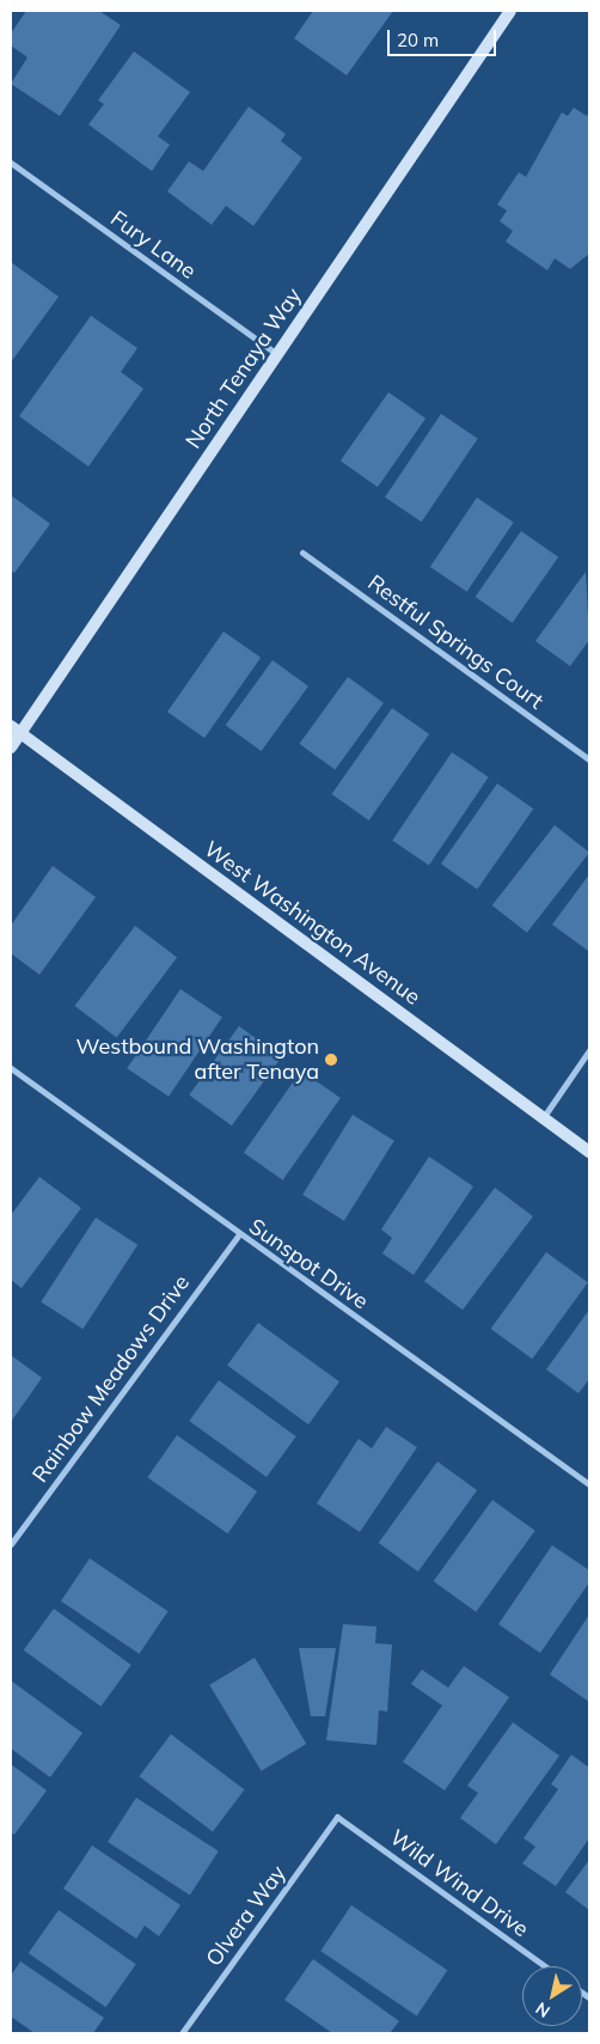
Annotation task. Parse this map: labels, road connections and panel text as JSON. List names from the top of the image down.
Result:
{
  "streets": {
    "main road": ["North Tenaya Way", "West Washington Avenue"],
    "street": [
      "Fury Lane",
      "Restful Springs Court",
      "Sunspot Drive",
      "Rainbow Meadows Drive",
      "Wild Wind Drive",
      "Olvera Way"
    ]
  },
  "crossings": [
    ["Fury Lane", "North Tenaya Way"],
    ["North Tenaya Way", "West Washington Avenue"],
    ["Sunspot Drive", "Rainbow Meadows Drive"],
    ["Wild Wind Drive", "Olvera Way"]
  ],
  "places": ["Westbound Washington after Tenaya"],
  "scale_bar": "20 m",
  "north": "bottom left"
}
